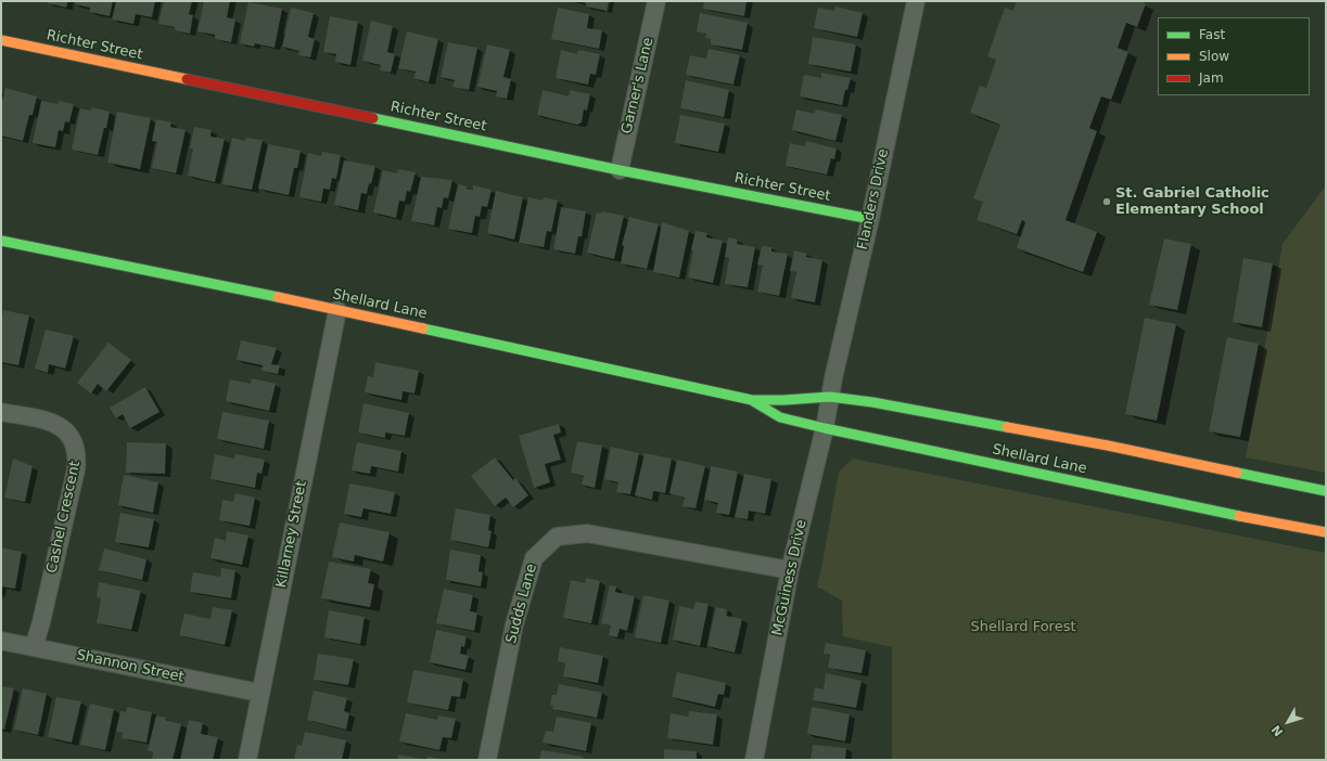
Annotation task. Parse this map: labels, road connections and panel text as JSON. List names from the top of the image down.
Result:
{
  "streets": {
    "main road": ["Richter Street", "Shellard Lane"],
    "street": [
      "Garner's Lane",
      "Flanders Drive",
      "Cashel Crescent",
      "Killarney Street",
      "McGuiness Drive",
      "Sudds Lane",
      "Shannon Street"
    ]
  },
  "crossings": [
    ["Richter Street", "Garner's Lane"],
    ["Richter Street", "Flanders Drive"],
    ["Flanders Drive", "Shellard Lane"],
    ["Flanders Drive", "McGuiness Drive"],
    ["Shellard Lane", "Killarney Street"],
    ["Shellard Lane", "McGuiness Drive"],
    ["Cashel Crescent", "Shannon Street"],
    ["Killarney Street", "Shannon Street"],
    ["McGuiness Drive", "Sudds Lane"]
  ],
  "parks": ["Shellard Forest"],
  "places": ["St. Gabriel Catholic Elementary School"],
  "legend": ["Fast", "Slow", "Jam"],
  "north": "bottom left"
}
